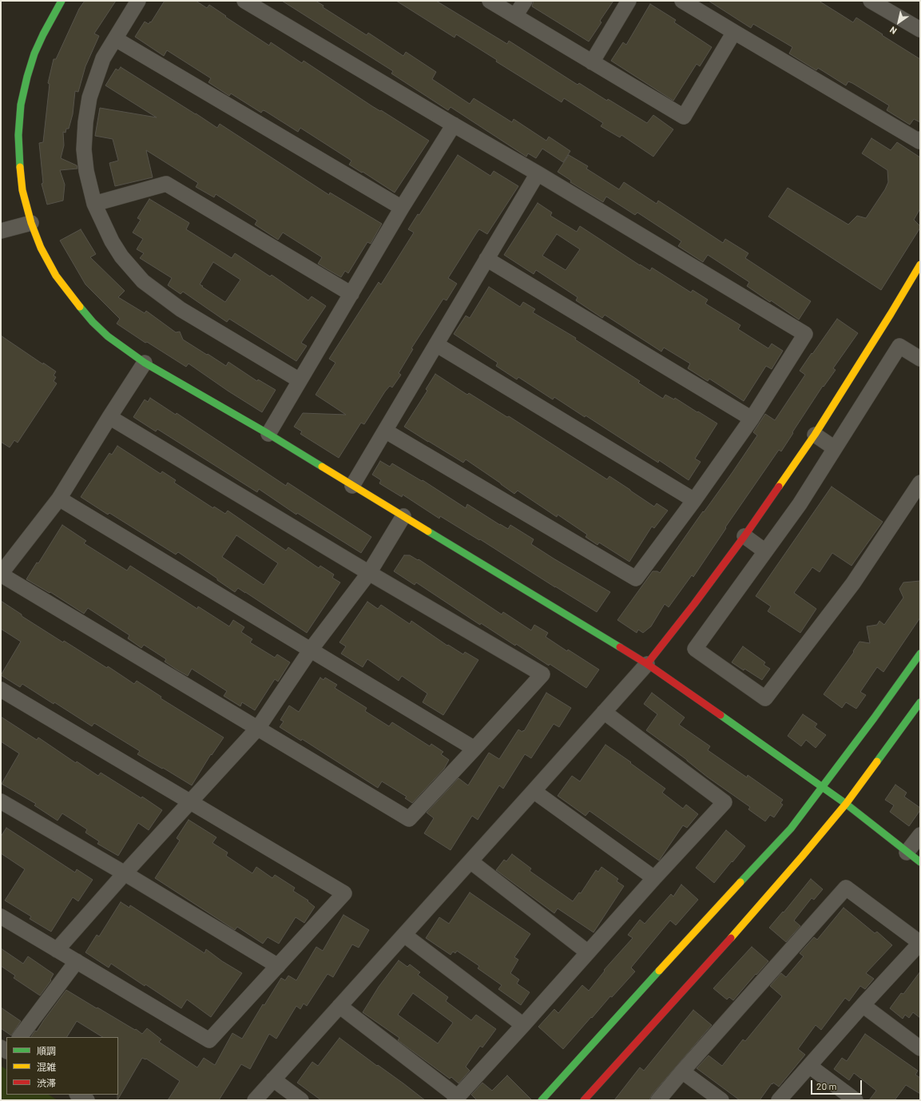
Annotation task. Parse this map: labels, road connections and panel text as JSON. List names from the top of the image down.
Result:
{
  "legend": ["順調", "混雑", "渋滞"],
  "scale_bar": "20 m",
  "north": "bottom left"
}
